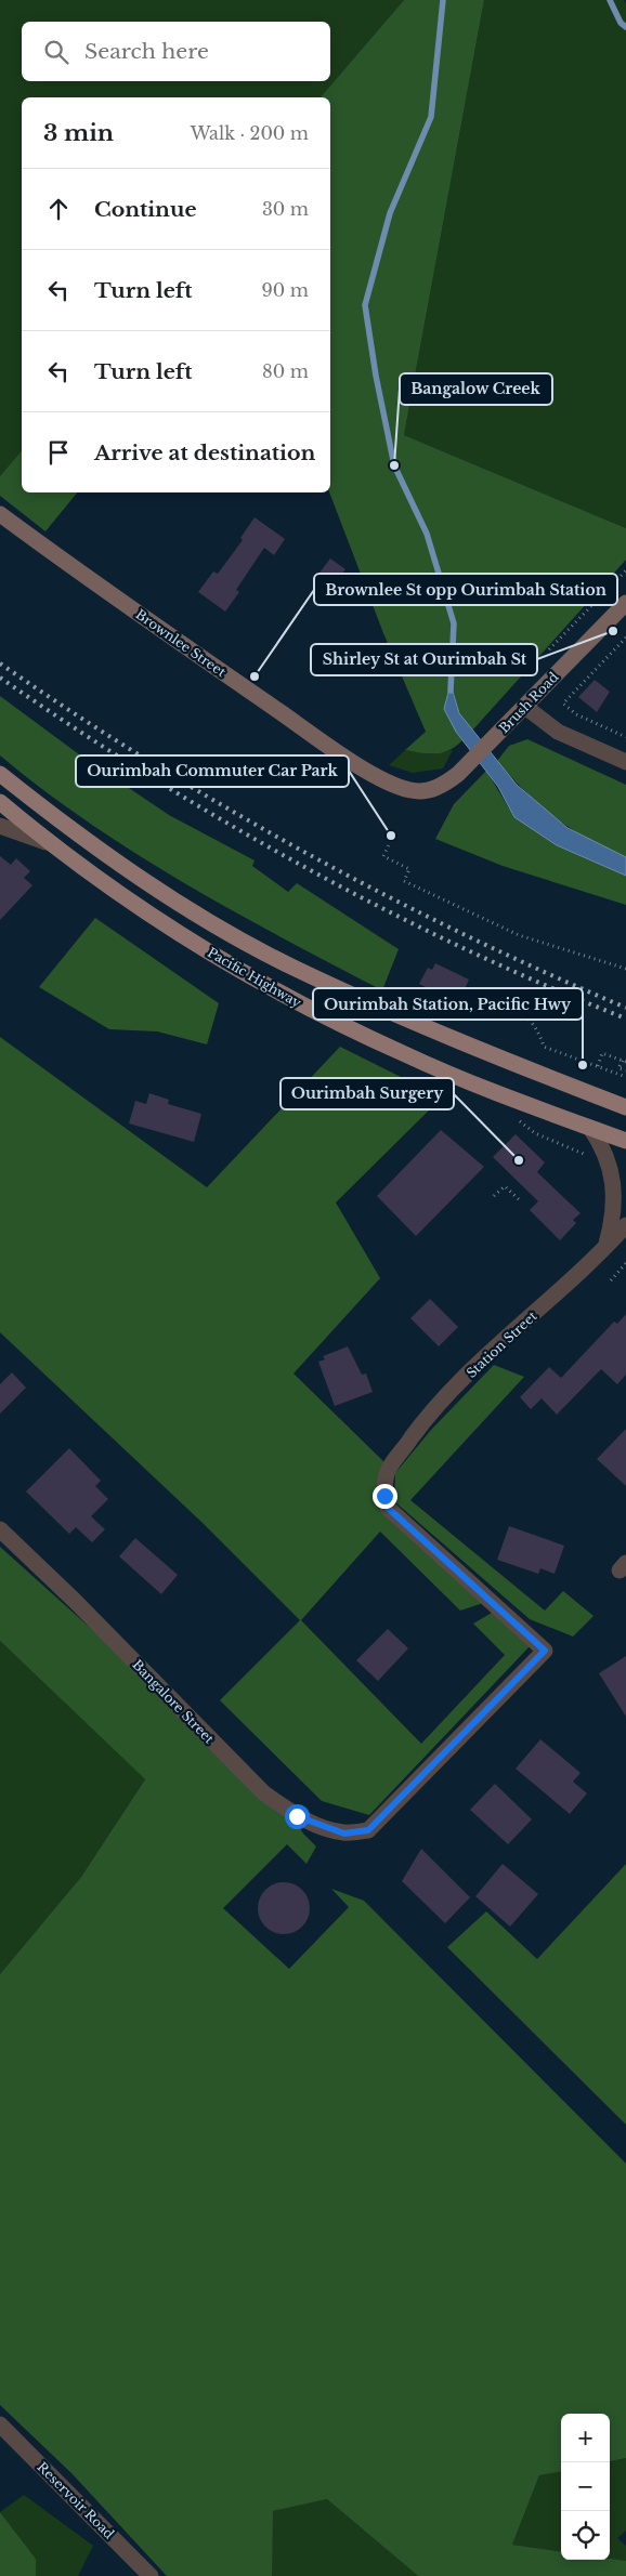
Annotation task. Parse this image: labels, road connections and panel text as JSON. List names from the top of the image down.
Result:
{
  "streets": {
    "main road": ["Pacific Highway"],
    "street": [
      "Brownlee Street",
      "Brush Road",
      "Station Street",
      "Bangalore Street",
      "Reservoir Road"
    ]
  },
  "crossings": [
    ["Brownlee Street", "Brush Road"],
    ["Station Street", "Bangalore Street"]
  ],
  "places": [
    "Bangalow Creek",
    "Shirley St at Ourimbah St",
    "Brownlee St opp Ourimbah Station",
    "Ourimbah Commuter Car Park",
    "Ourimbah Station, Pacific Hwy",
    "Ourimbah Surgery"
  ],
  "page": {
    "search": "Search here",
    "heading": ["3 min", "Walk · 200 m"],
    "list": [
      ["Continue", "30 m"],
      ["Turn left", "90 m"],
      ["Turn left", "80 m"],
      "Arrive at destination"
    ],
    "map_buttons": ["+", "−"]
  }
}
